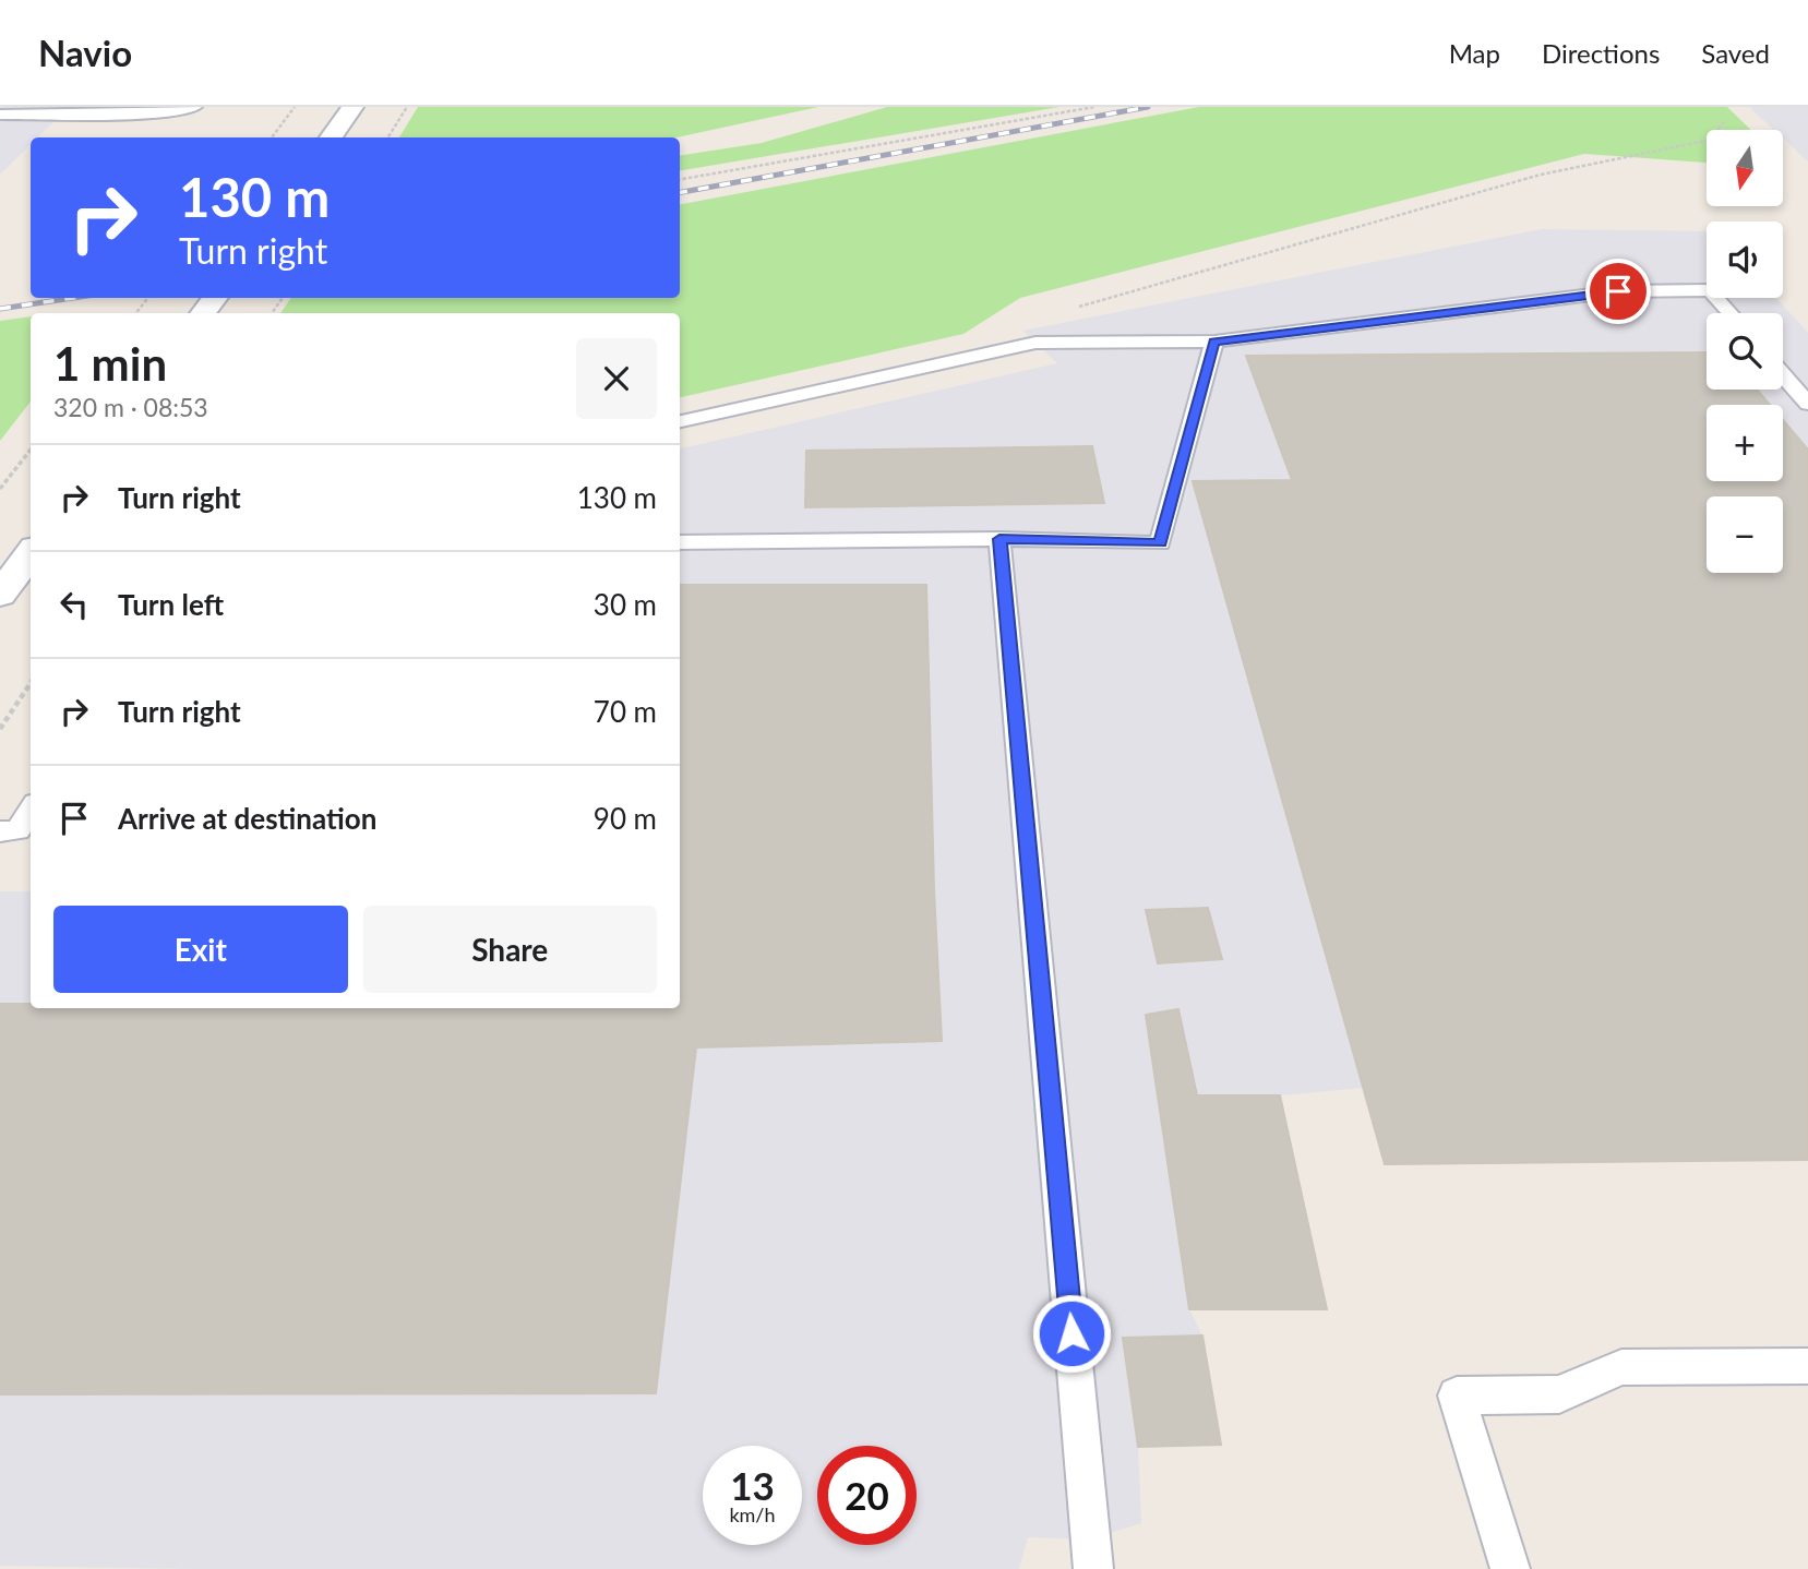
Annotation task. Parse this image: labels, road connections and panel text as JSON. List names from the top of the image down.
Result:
{
  "north": "bottom",
  "page": {
    "header": "Navio",
    "nav": ["Map", "Directions", "Saved"],
    "map_buttons": ["+", "−"],
    "turn": ["130 m", "Turn right"],
    "heading": ["1 min", "320 m · 08:53"],
    "list": [
      {
        "name": "Turn right",
        "value": "130 m"
      },
      {
        "name": "Turn left",
        "value": "30 m"
      },
      {
        "name": "Turn right",
        "value": "70 m"
      },
      {
        "name": "Arrive at destination",
        "value": "90 m"
      }
    ],
    "buttons": ["Exit", "Share"],
    "speed": "13 km/h",
    "limit": "20"
  }
}
